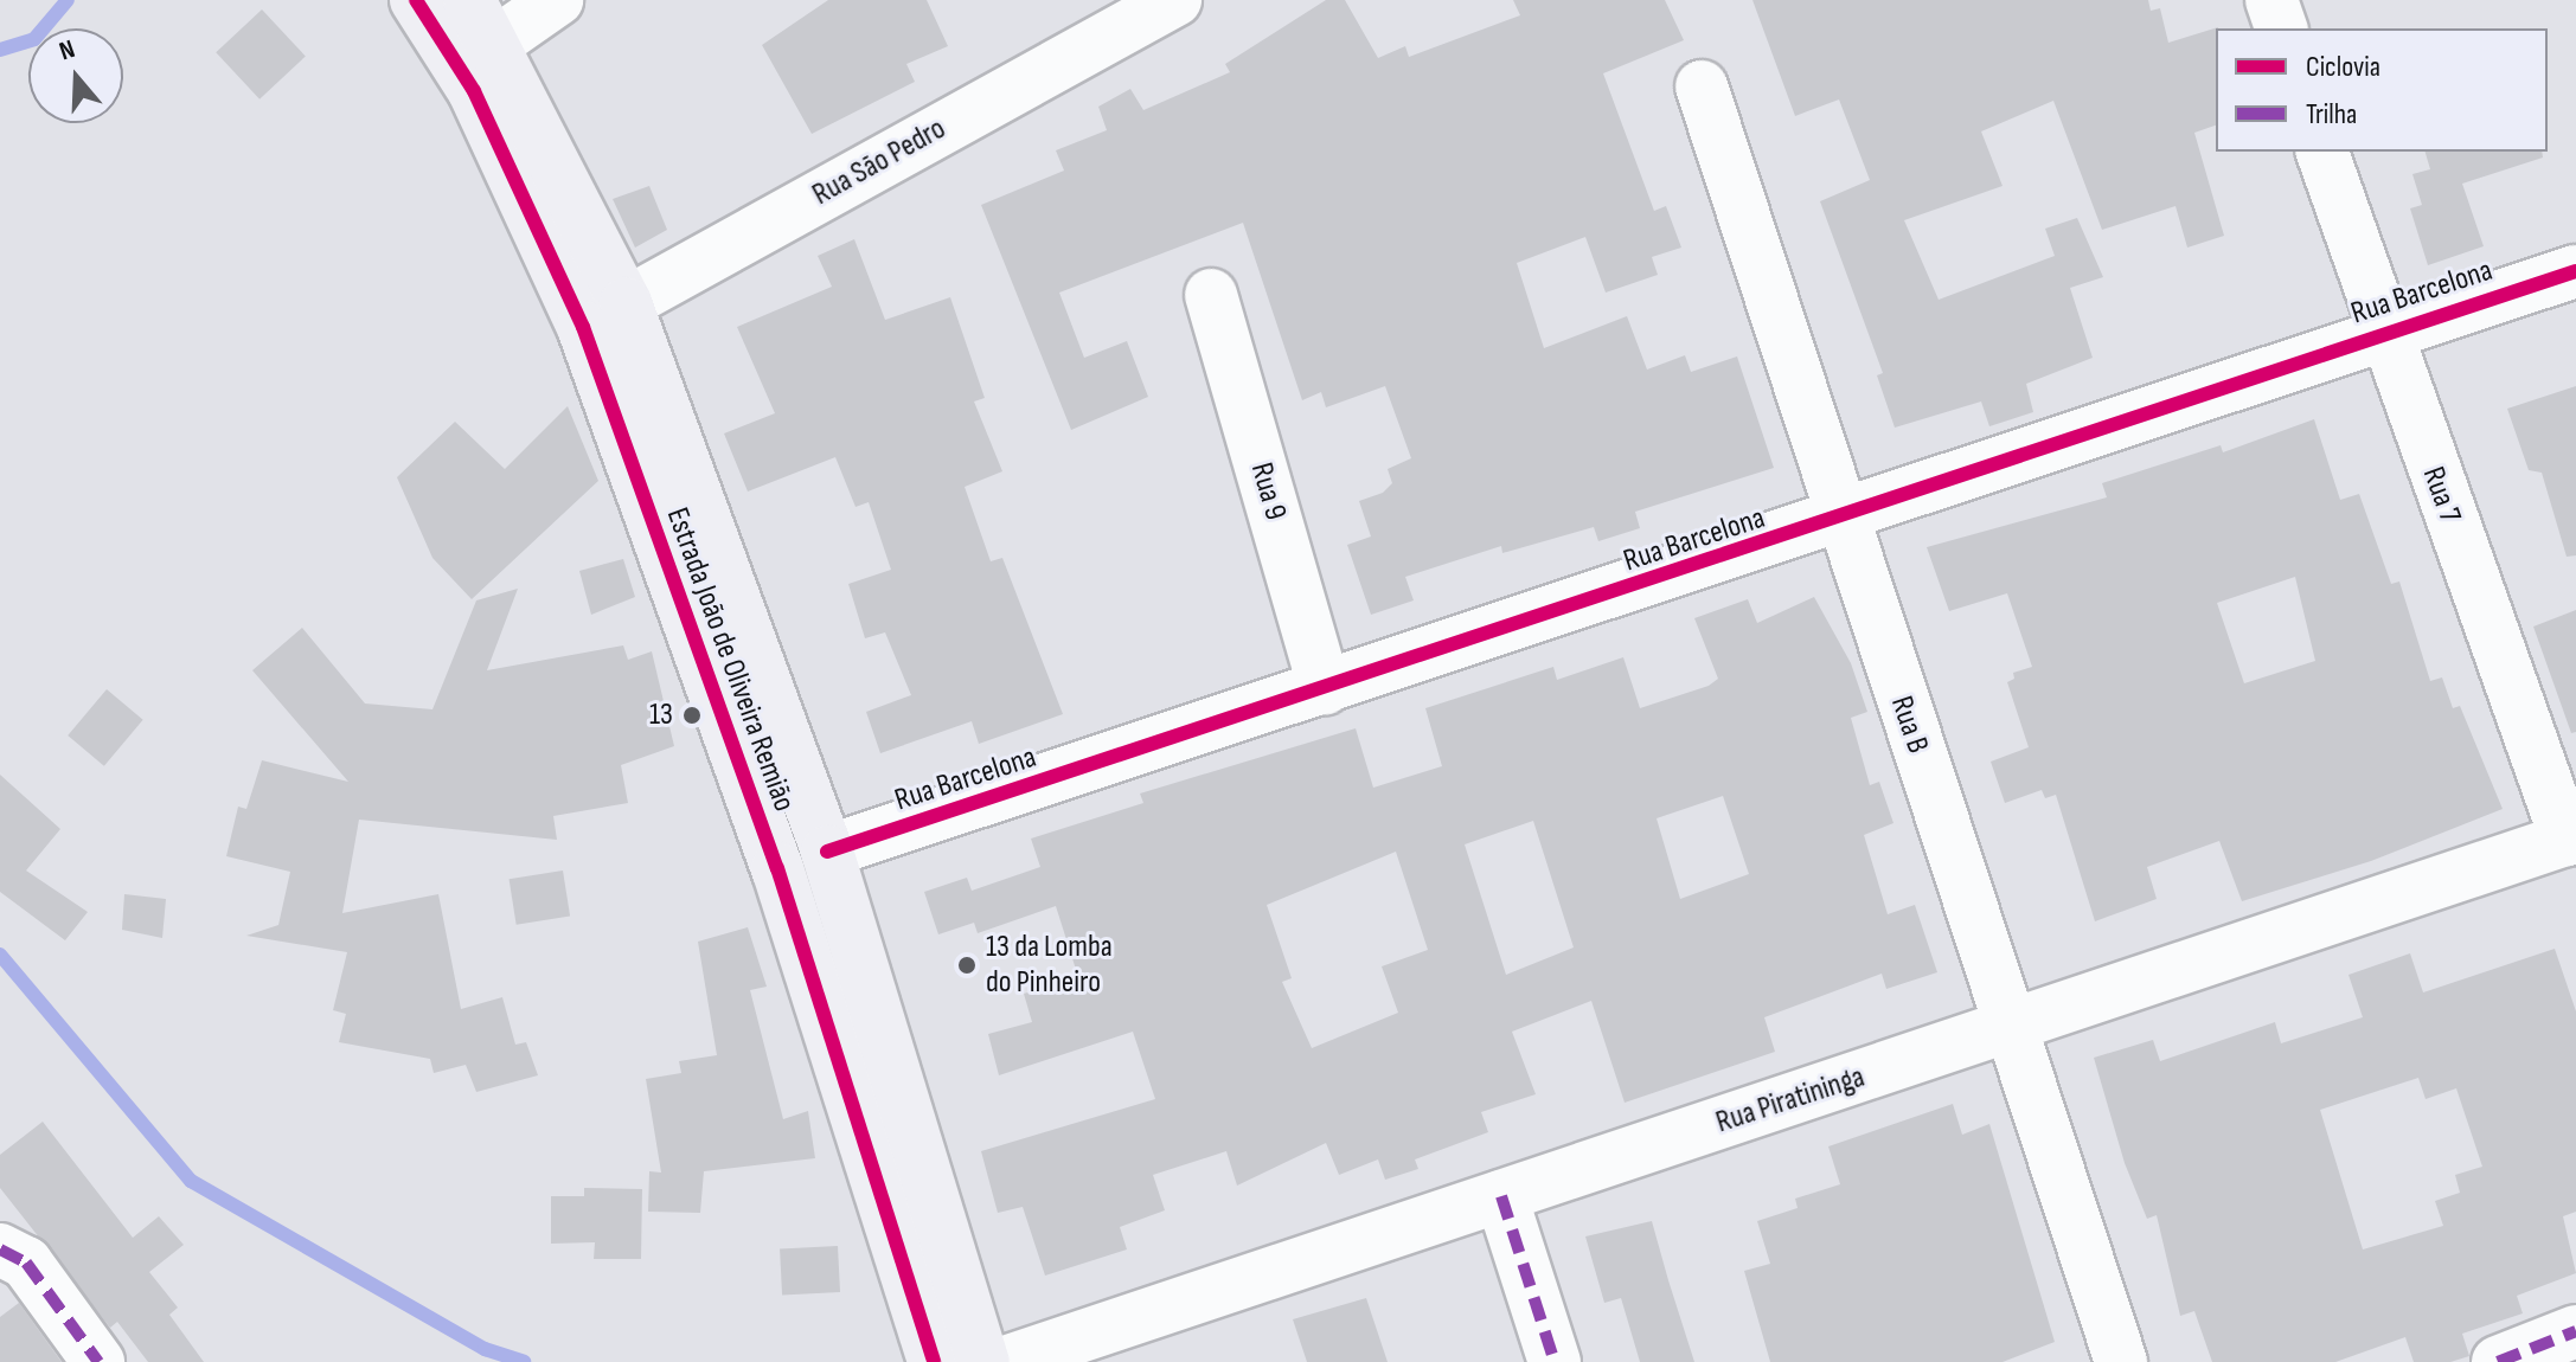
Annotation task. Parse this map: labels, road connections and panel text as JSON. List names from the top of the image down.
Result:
{
  "streets": {
    "main road": ["Estrada João de Oliveira Remião"],
    "street": [
      "Rua São Pedro",
      "Rua Barcelona",
      "Rua 9",
      "Rua 7",
      "Rua B",
      "Rua Piratininga"
    ]
  },
  "crossings": [
    ["Rua São Pedro", "Estrada João de Oliveira Remião"],
    ["Rua Barcelona", "Rua 9"],
    ["Rua Barcelona", "Rua 7"],
    ["Rua Barcelona", "Estrada João de Oliveira Remião"],
    ["Rua Barcelona", "Rua B"],
    ["Rua 7", "Rua Piratininga"],
    ["Rua B", "Rua Piratininga"]
  ],
  "places": ["13", "13 da Lomba do Pinheiro"],
  "legend": ["Ciclovia", "Trilha"],
  "north": "top"
}
